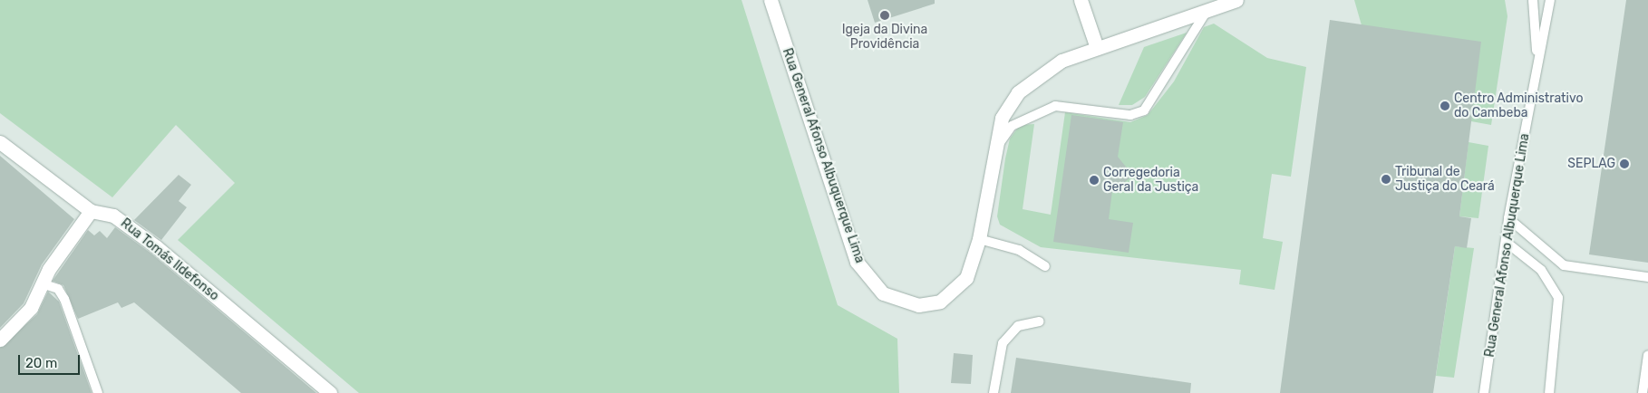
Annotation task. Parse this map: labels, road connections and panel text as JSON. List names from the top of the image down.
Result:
{
  "streets": {
    "street": ["Rua General Afonso Albuquerque Lima", "Rua Tomás Ildefonso"]
  },
  "places": [
    "Igeja da Divina Providência",
    "Centro Administrativo do Cambeba",
    "SEPLAG",
    "Tribunal de Justiça do Ceará",
    "Corregedoria Geral da Justiça"
  ],
  "scale_bar": "20 m"
}
